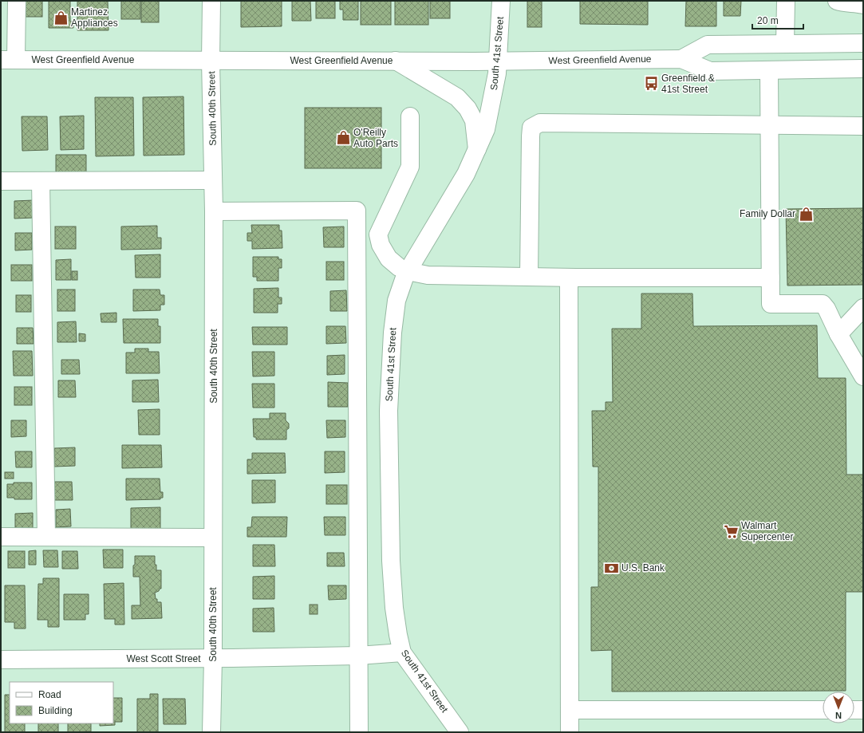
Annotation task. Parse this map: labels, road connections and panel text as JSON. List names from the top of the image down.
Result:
{
  "streets": {
    "street": [
      "South 41st Street",
      "West Greenfield Avenue",
      "South 40th Street",
      "West Scott Street"
    ]
  },
  "crossings": [
    ["South 41st Street", "West Greenfield Avenue"],
    ["South 41st Street", "West Scott Street"],
    ["West Greenfield Avenue", "South 40th Street"],
    ["South 40th Street", "West Scott Street"]
  ],
  "places": {
    "shop": ["Martinez Appliances", "O'Reilly Auto Parts", "Family Dollar"],
    "bus stop": ["Greenfield & 41st Street"],
    "supermarket": ["Walmart Supercenter"],
    "bank": ["U.S. Bank"]
  },
  "legend": ["Road", "Building"],
  "scale_bar": "20 m",
  "north": "bottom"
}
